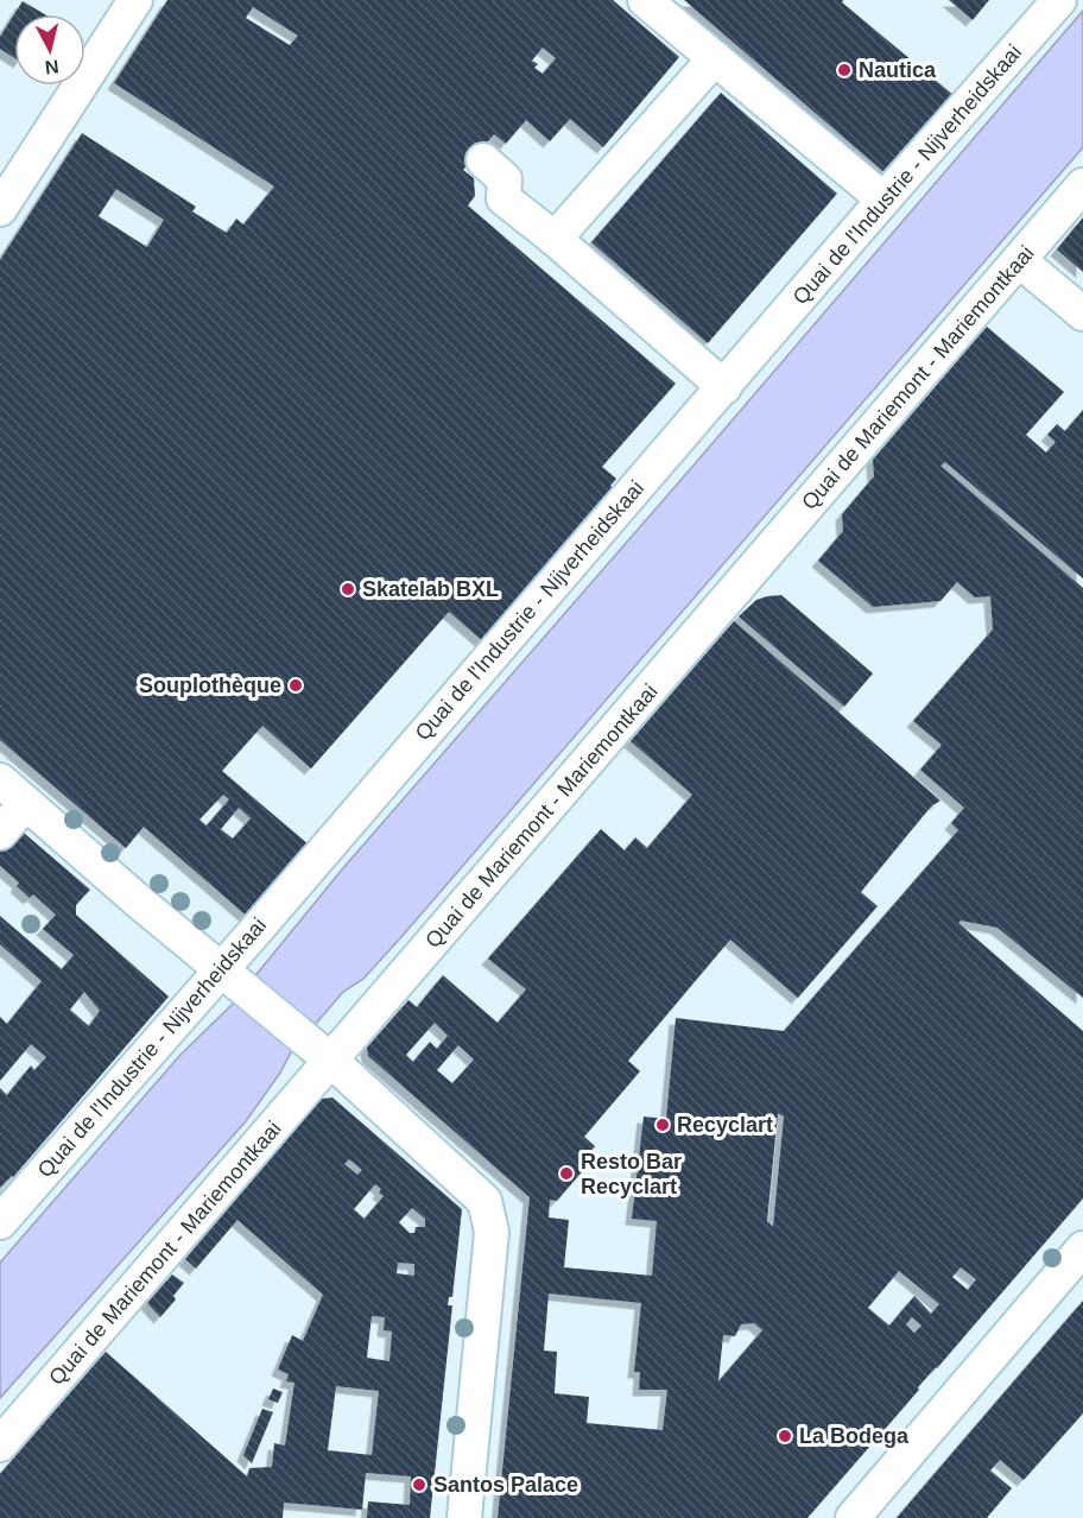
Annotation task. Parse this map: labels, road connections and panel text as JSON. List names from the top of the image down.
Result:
{
  "streets": {
    "street": ["Quai de l'Industrie - Nijverheidskaai", "Quai de Mariemont - Mariemontkaai"]
  },
  "places": [
    "Nautica",
    "Skatelab BXL",
    "Souplothèque",
    "Recyclart",
    "Resto Bar Recyclart",
    "La Bodega",
    "Santos Palace"
  ],
  "north": "bottom"
}
